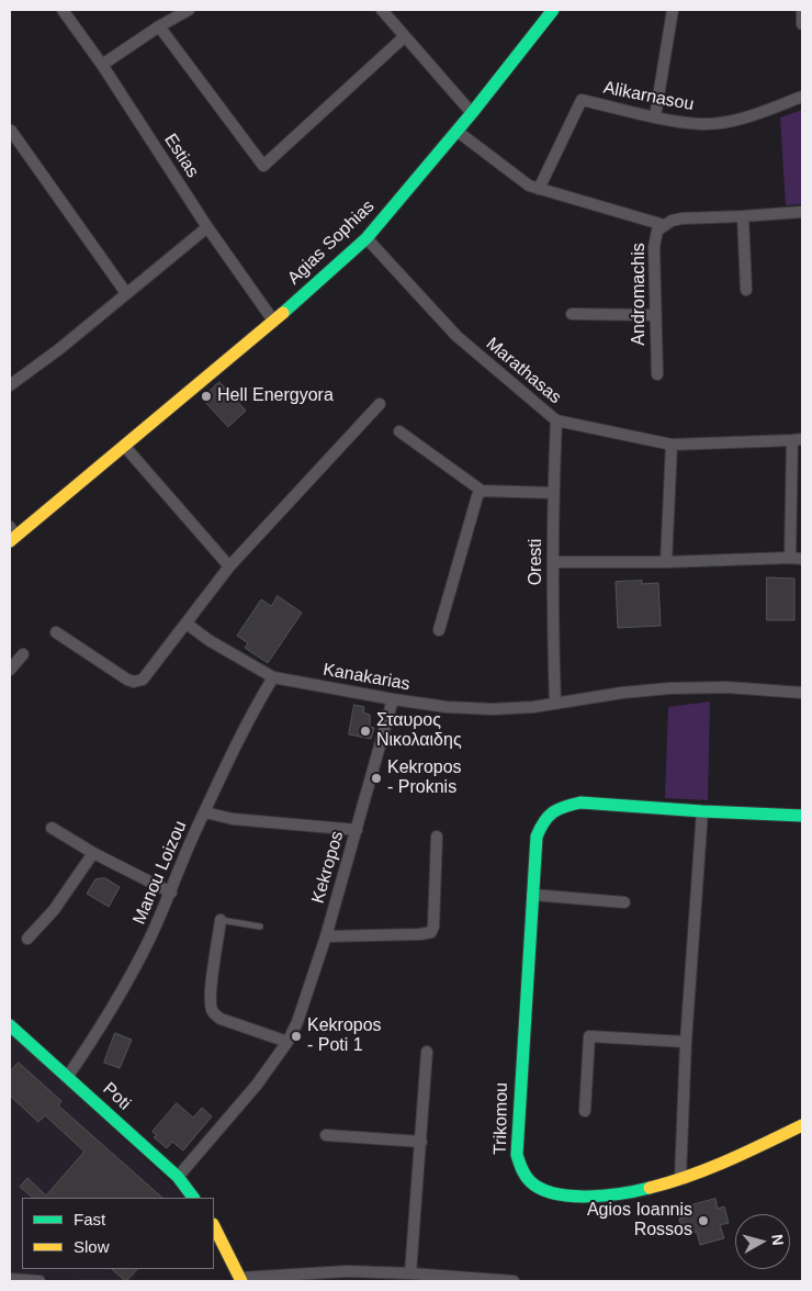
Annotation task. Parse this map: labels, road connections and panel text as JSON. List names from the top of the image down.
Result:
{
  "streets": {
    "street": [
      "Alikarnasou",
      "Estias",
      "Agias Sophias",
      "Andromachis",
      "Marathasas",
      "Oresti",
      "Kanakarias",
      "Kekropos",
      "Manou Loizou",
      "Poti",
      "Trikomou"
    ]
  },
  "crossings": [
    ["Estias", "Agias Sophias"],
    ["Agias Sophias", "Marathasas"],
    ["Marathasas", "Oresti"],
    ["Oresti", "Kanakarias"],
    ["Kanakarias", "Kekropos"],
    ["Kanakarias", "Manou Loizou"],
    ["Kekropos", "Poti"],
    ["Manou Loizou", "Poti"]
  ],
  "places": [
    "Hell Energyora",
    "Σταυρος Νικολαιδης",
    "Kekropos - Proknis",
    "Kekropos - Poti 1",
    "Agios Ioannis Rossos"
  ],
  "legend": ["Fast", "Slow"],
  "north": "right"
}
